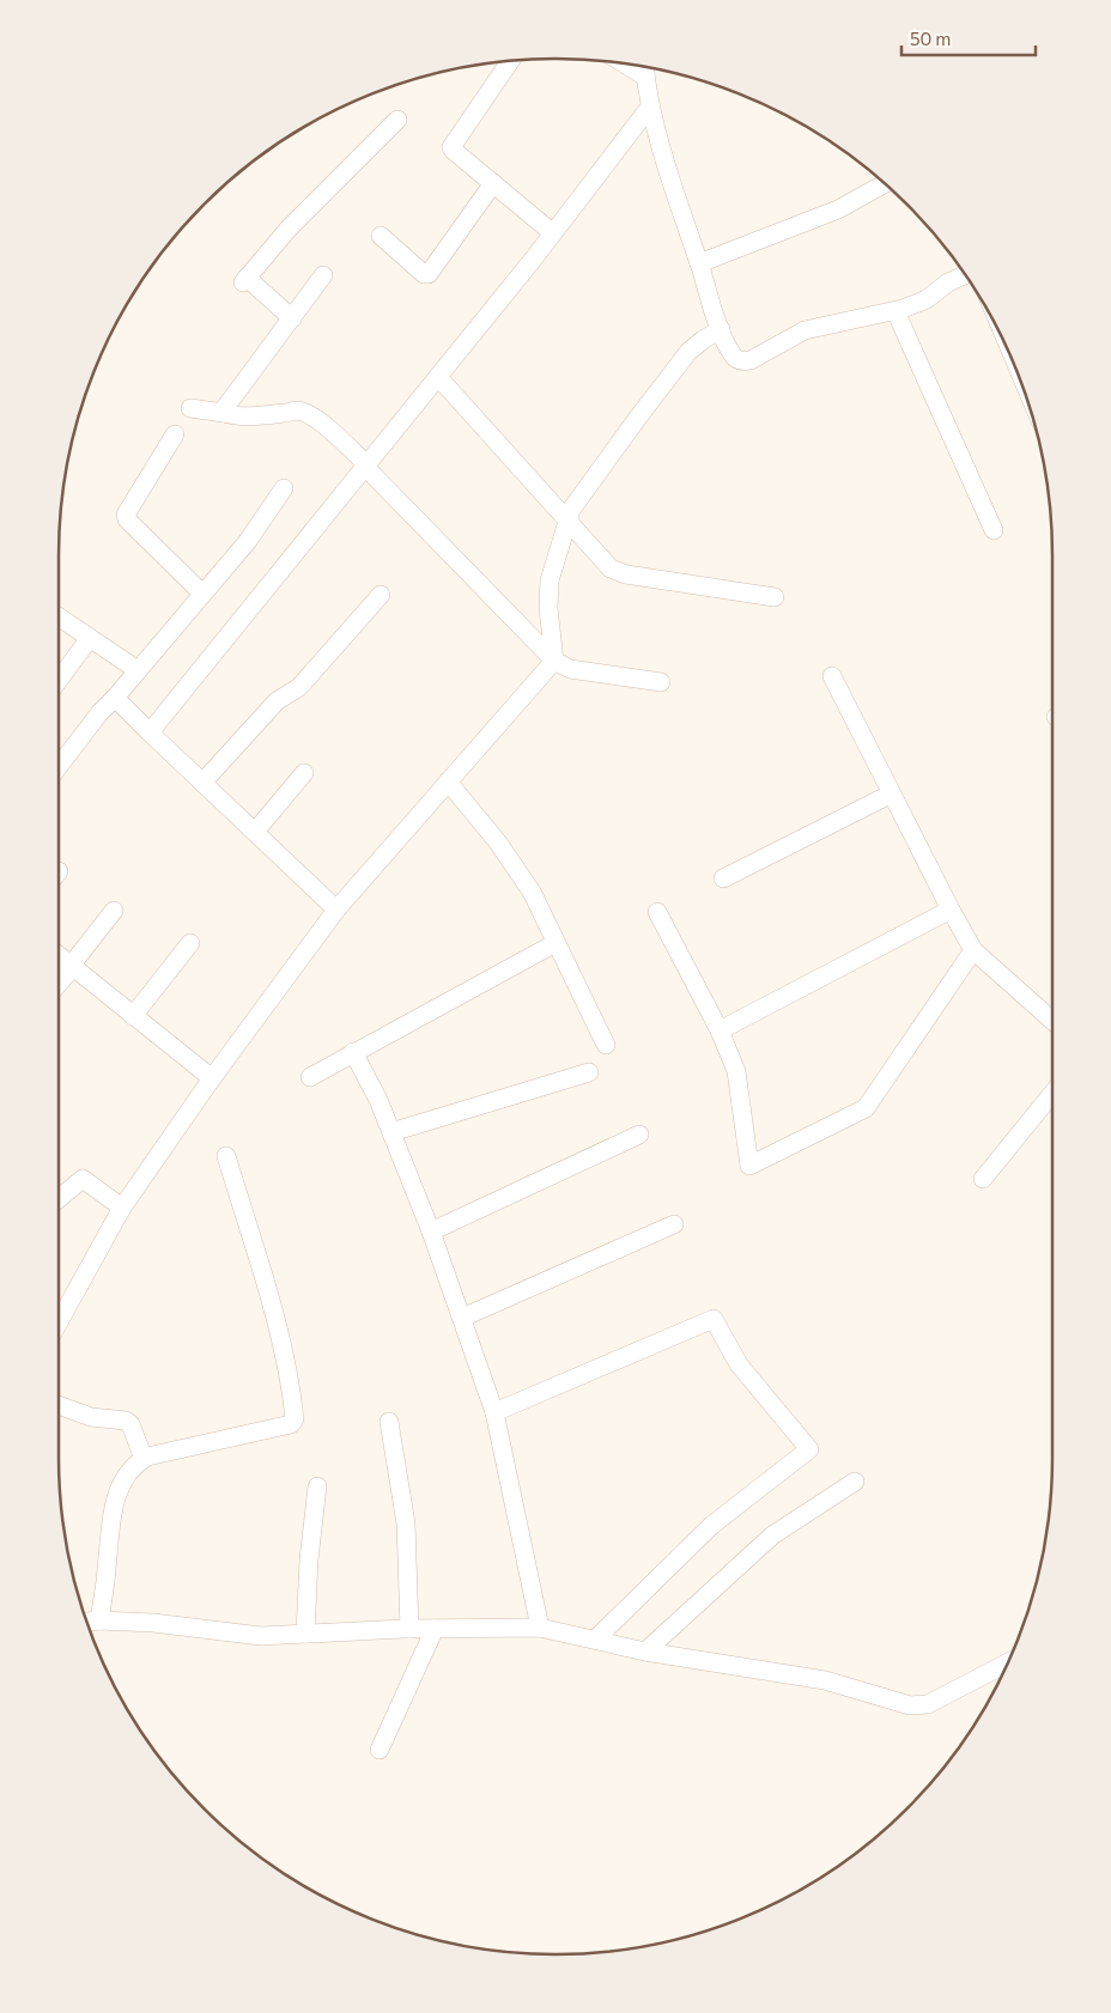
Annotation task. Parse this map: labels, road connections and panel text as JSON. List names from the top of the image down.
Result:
{
  "scale_bar": "50 m"
}
